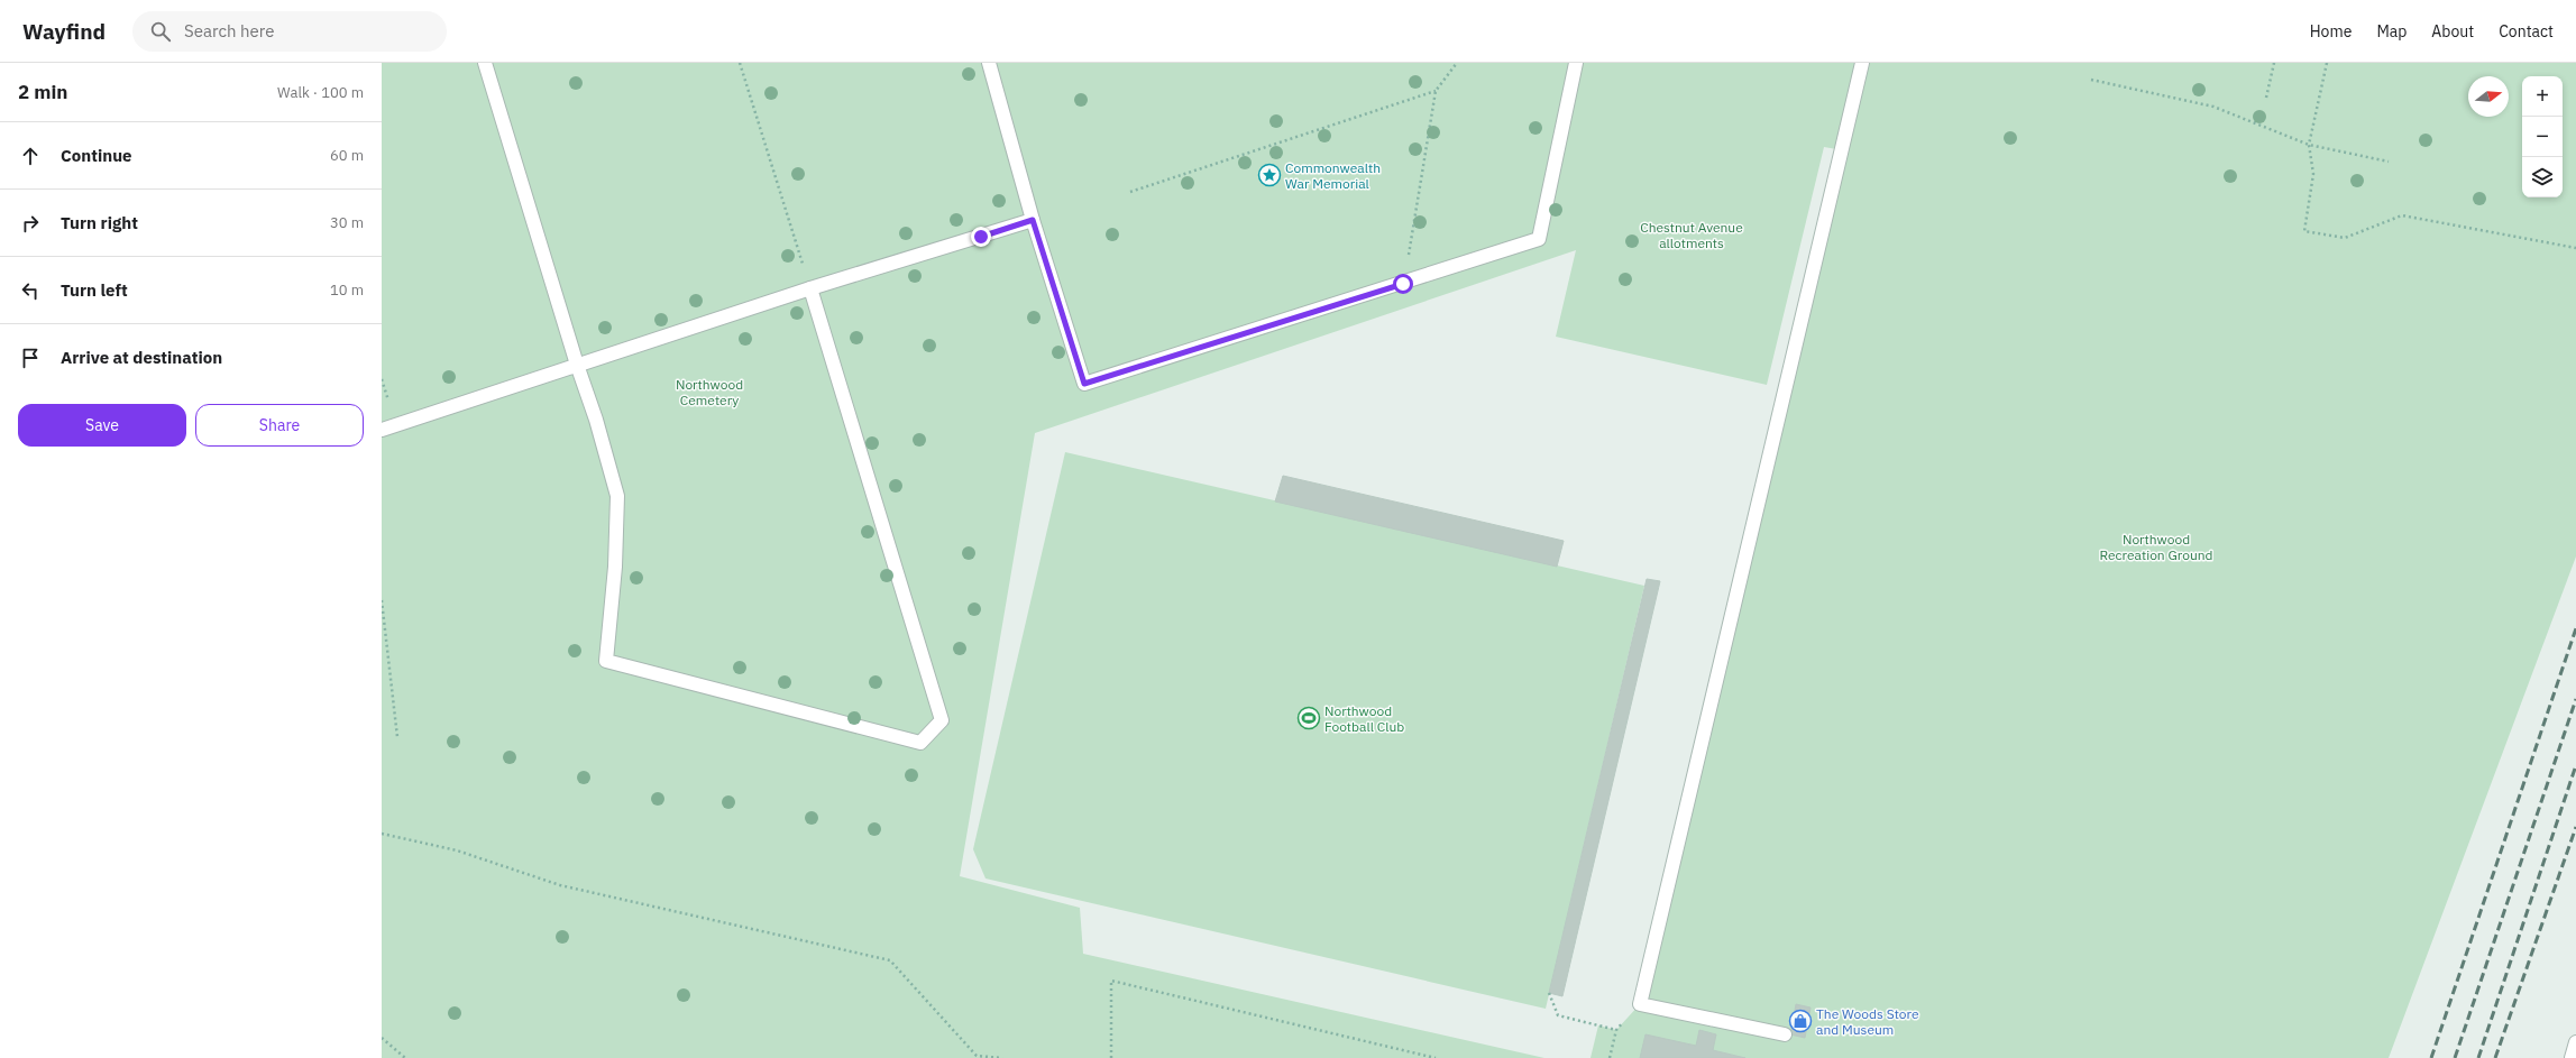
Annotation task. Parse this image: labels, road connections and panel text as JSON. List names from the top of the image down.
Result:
{
  "parks": ["Chestnut Avenue allotments", "Northwood Cemetery", "Northwood Recreation Ground"],
  "places": {
    "place": ["Commonwealth War Memorial"],
    "sports": ["Northwood Football Club"],
    "shop": ["The Woods Store and Museum"]
  },
  "north": "right",
  "page": {
    "header": "Wayfind",
    "search": "Search here",
    "nav": [
      "Home",
      "Map",
      "About",
      "Contact"
    ],
    "heading": ["2 min", "Walk · 100 m"],
    "map_buttons": ["+", "−"],
    "list": [
      ["Continue", "60 m"],
      ["Turn right", "30 m"],
      ["Turn left", "10 m"],
      "Arrive at destination"
    ],
    "buttons": ["Save", "Share"]
  }
}
